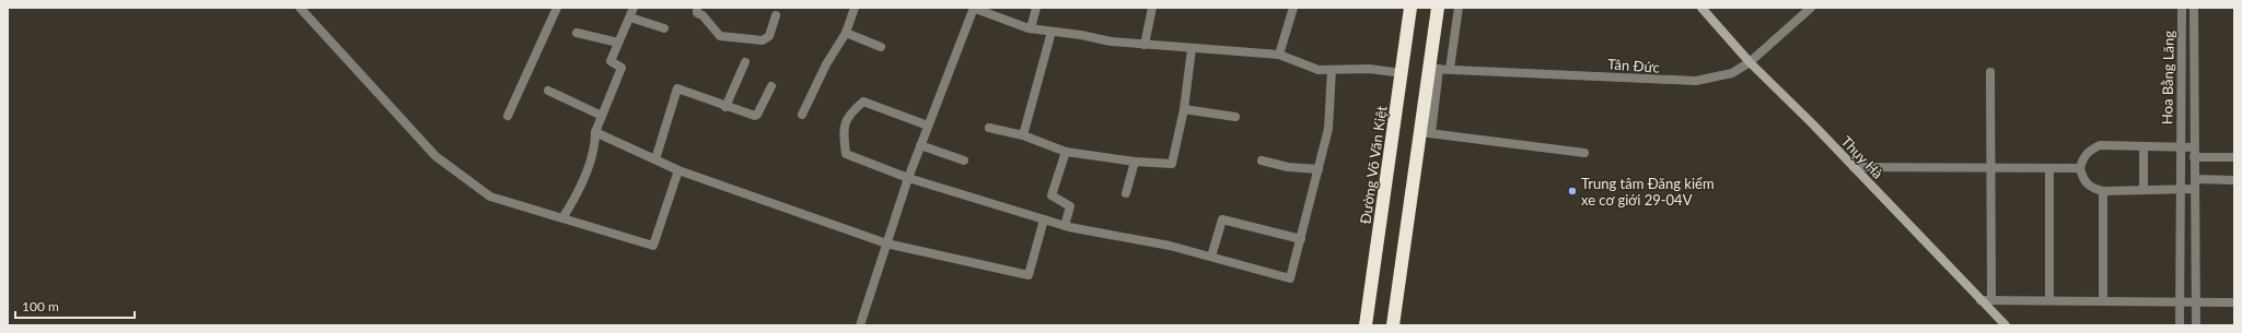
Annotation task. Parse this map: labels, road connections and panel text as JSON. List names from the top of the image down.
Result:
{
  "streets": {
    "highway": ["Đường Võ Văn Kiệt"],
    "street": ["Tân Đức", "Hoa Bằng Lăng", "Thụy Hà"]
  },
  "crossings": [
    ["Tân Đức", "Thụy Hà"]
  ],
  "places": ["Trung tâm Đăng kiểm xe cơ giới 29-04V"],
  "scale_bar": "100 m"
}
